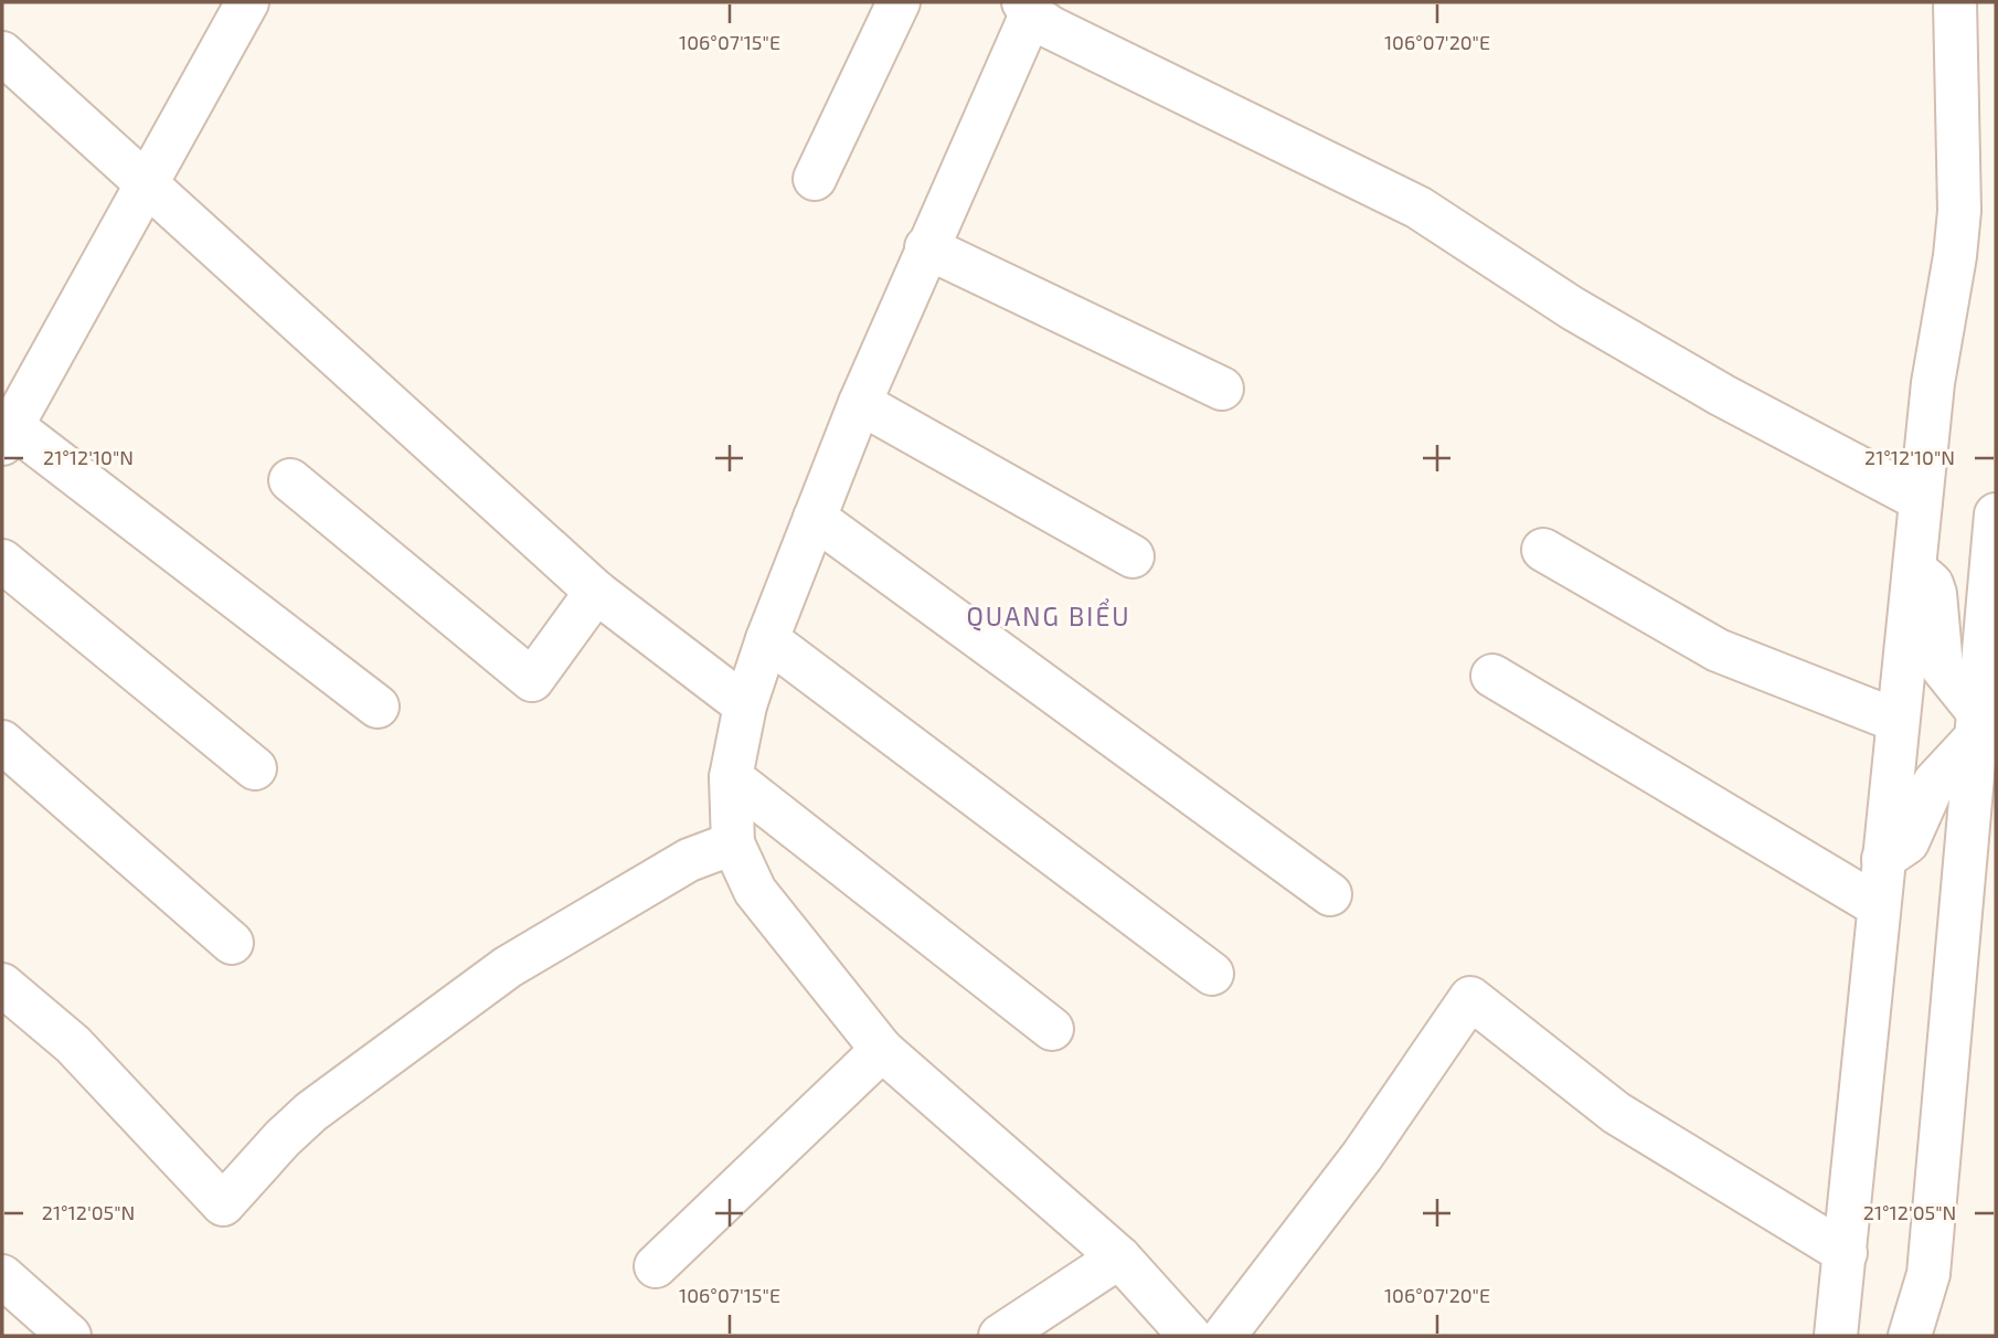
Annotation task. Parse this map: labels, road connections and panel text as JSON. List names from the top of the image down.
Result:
{
  "districts": ["QUANG BIỂU"],
  "coordinates": [
    "106°07'15\"E",
    "106°07'20\"E",
    "21°12'10\"N",
    "21°12'05\"N"
  ]
}
